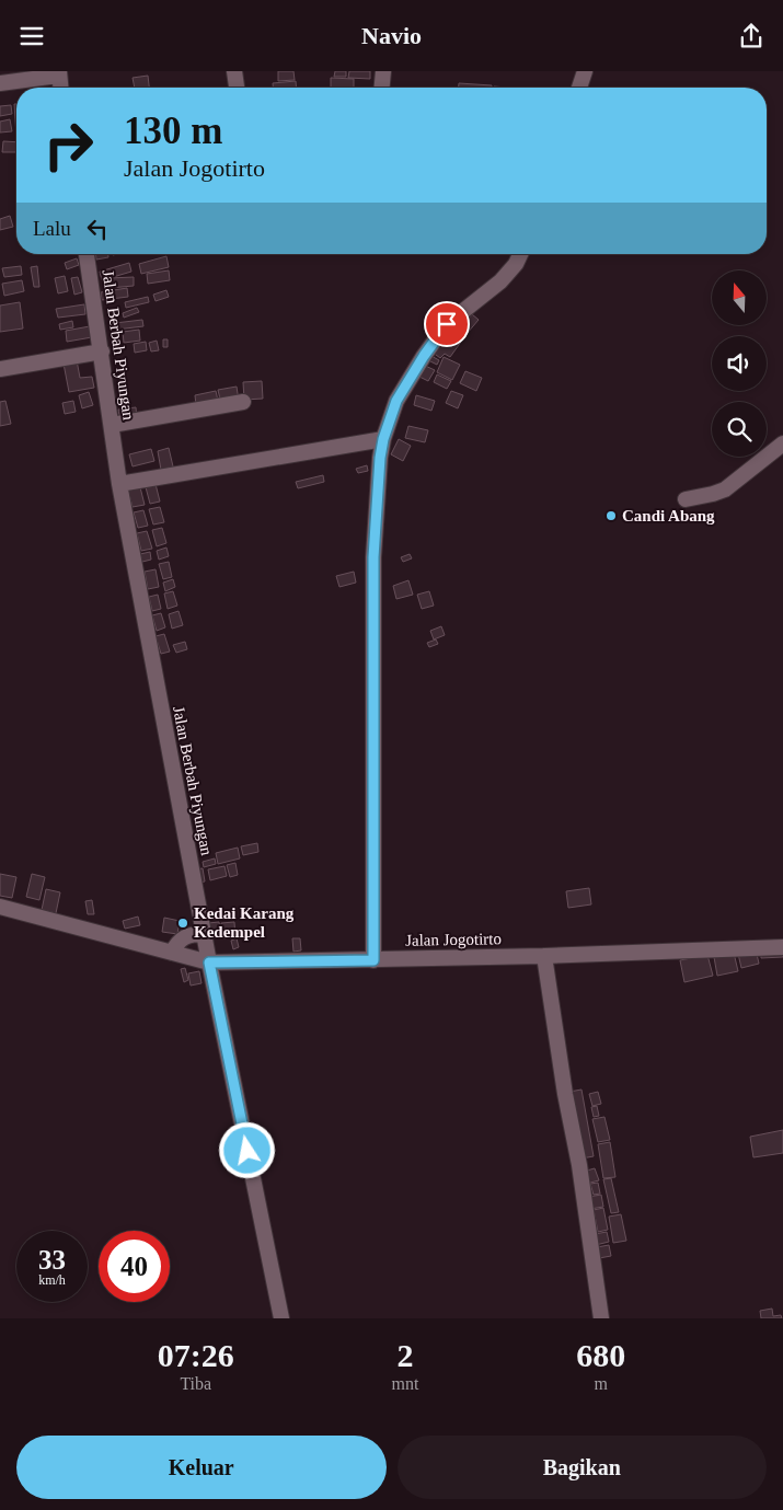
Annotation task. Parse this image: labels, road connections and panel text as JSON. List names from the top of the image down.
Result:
{
  "streets": {
    "street": ["Jalan Berbah Piyungan", "Jalan Jogotirto"]
  },
  "crossings": [
    ["Jalan Berbah Piyungan", "Jalan Jogotirto"]
  ],
  "places": ["Candi Abang", "Kedai Karang Kedempel"],
  "north": "top",
  "page": {
    "header": "Navio",
    "turn": ["130 m", "Jalan Jogotirto"],
    "then": "Lalu",
    "speed": "33 km/h",
    "limit": "40",
    "eta": [
      "07:26",
      "Tiba",
      "2",
      "mnt",
      "680",
      "m"
    ],
    "buttons": ["Keluar", "Bagikan"]
  }
}
